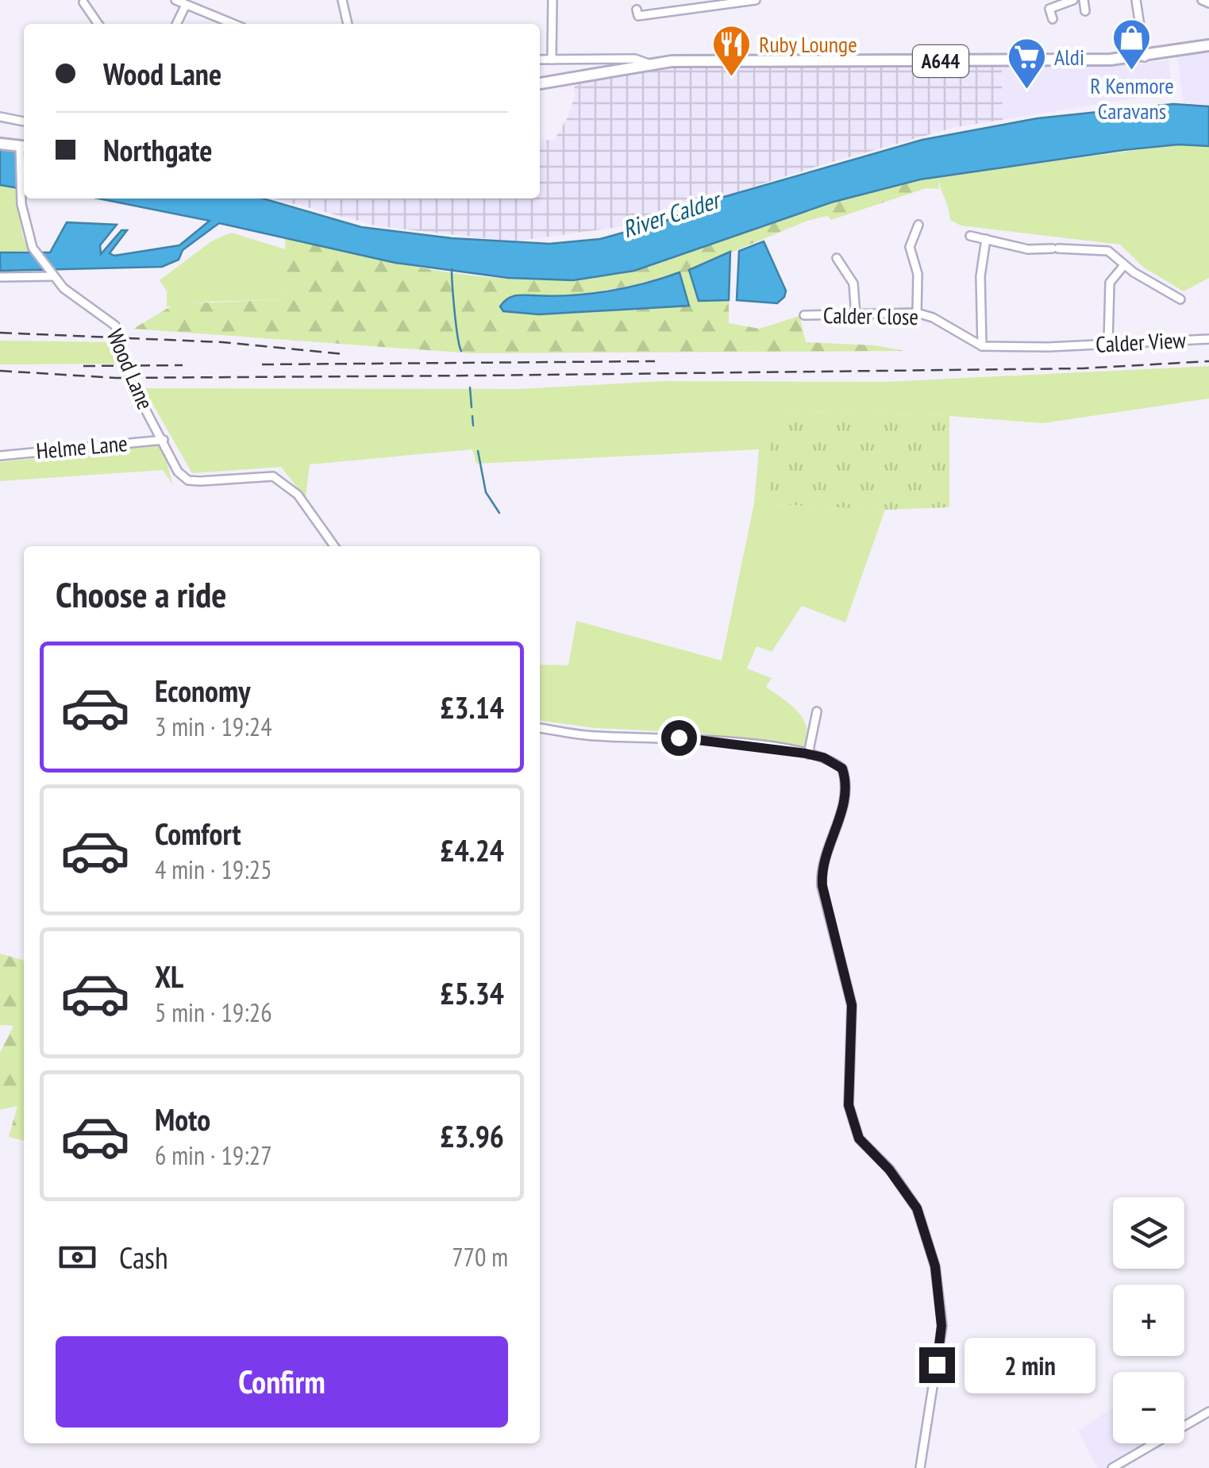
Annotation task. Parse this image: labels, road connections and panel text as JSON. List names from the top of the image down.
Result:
{
  "streets": {
    "highway": ["A644"],
    "street": [
      "Calder Close",
      "Calder View",
      "Wood Lane",
      "Helme Lane"
    ]
  },
  "crossings": [
    ["Calder Close", "Calder View"],
    ["Wood Lane", "Helme Lane"]
  ],
  "water": ["River Calder"],
  "places": {
    "shop": ["R Kenmore Caravans"],
    "restaurant": ["Ruby Lounge"],
    "supermarket": ["Aldi"]
  },
  "page": {
    "banner": ["Wood Lane", "Northgate"],
    "heading": "Choose a ride",
    "list": [
      {
        "name": "Economy",
        "note": "3 min · 19:24",
        "value": "£3.14"
      },
      {
        "name": "Comfort",
        "note": "4 min · 19:25",
        "value": "£4.24"
      },
      {
        "name": "XL",
        "note": "5 min · 19:26",
        "value": "£5.34"
      },
      {
        "name": "Moto",
        "note": "6 min · 19:27",
        "value": "£3.96"
      }
    ],
    "map_buttons": ["+", "−"],
    "pay": ["Cash", "770 m"],
    "buttons": "Confirm",
    "bubble": "2 min"
  }
}
